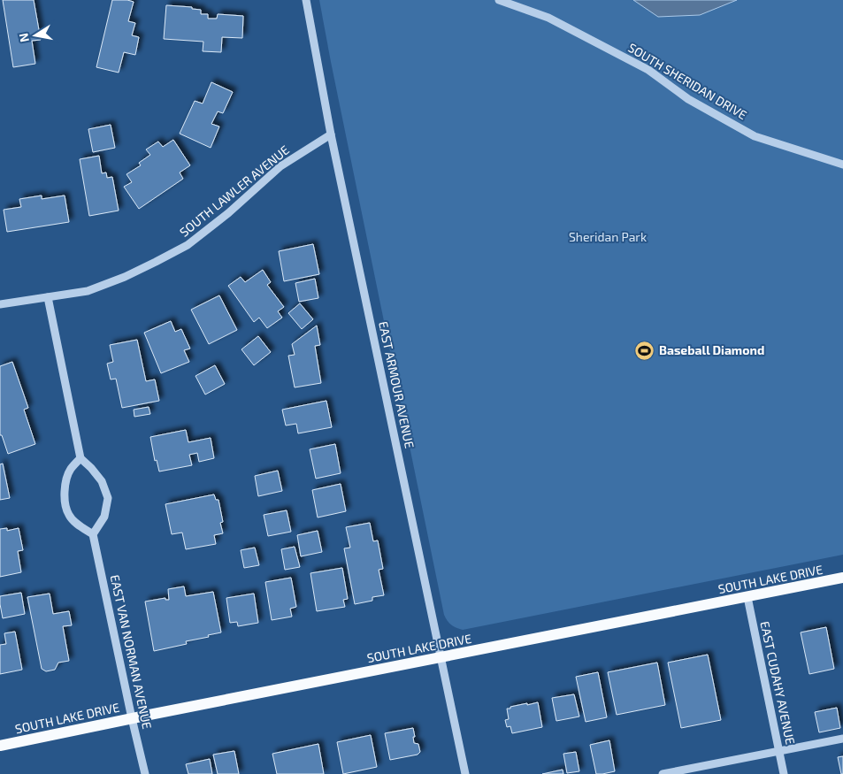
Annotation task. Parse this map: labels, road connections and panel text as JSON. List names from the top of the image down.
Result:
{
  "streets": {
    "main road": ["SOUTH LAKE DRIVE"],
    "street": [
      "SOUTH SHERIDAN DRIVE",
      "SOUTH LAWLER AVENUE",
      "EAST ARMOUR AVENUE",
      "EAST VAN NORMAN AVENUE",
      "EAST CUDAHY AVENUE"
    ]
  },
  "crossings": [
    ["SOUTH LAWLER AVENUE", "EAST ARMOUR AVENUE"],
    ["EAST ARMOUR AVENUE", "SOUTH LAKE DRIVE"],
    ["SOUTH LAKE DRIVE", "EAST VAN NORMAN AVENUE"],
    ["SOUTH LAKE DRIVE", "EAST CUDAHY AVENUE"]
  ],
  "parks": ["Sheridan Park"],
  "places": {
    "sports": ["Baseball Diamond"]
  },
  "north": "left"
}
